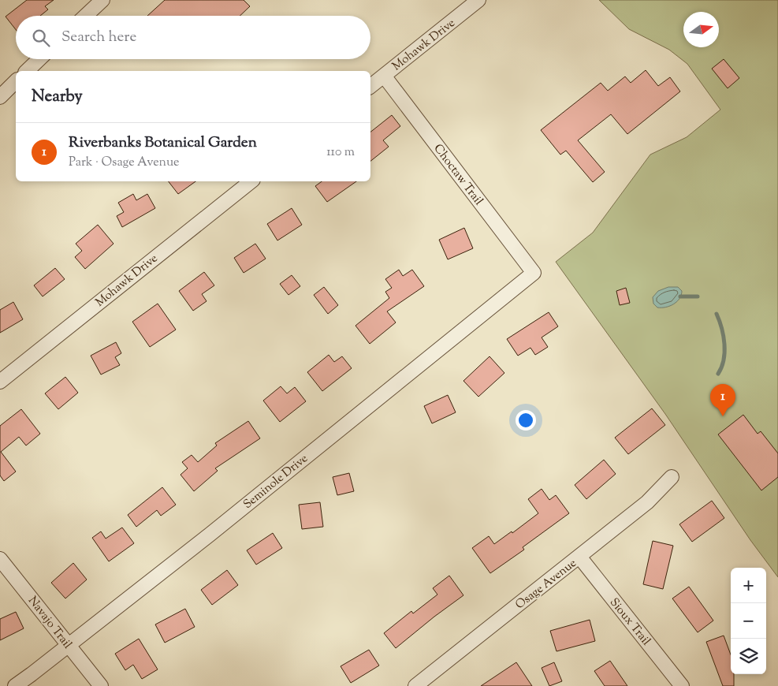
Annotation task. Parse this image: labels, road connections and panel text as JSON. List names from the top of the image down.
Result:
{
  "streets": {
    "street": [
      "Mohawk Drive",
      "Choctaw Trail",
      "Seminole Drive",
      "Osage Avenue",
      "Sioux Trail",
      "Navajo Trail"
    ]
  },
  "crossings": [
    ["Mohawk Drive", "Choctaw Trail"],
    ["Choctaw Trail", "Seminole Drive"],
    ["Seminole Drive", "Navajo Trail"],
    ["Osage Avenue", "Sioux Trail"]
  ],
  "north": "right",
  "page": {
    "search": "Search here",
    "heading": "Nearby",
    "list": [
      {
        "mark": "1",
        "name": "Riverbanks Botanical Garden",
        "note": "Park · Osage Avenue",
        "value": "110 m"
      }
    ],
    "pins": "1",
    "map_buttons": ["+", "−"]
  }
}
